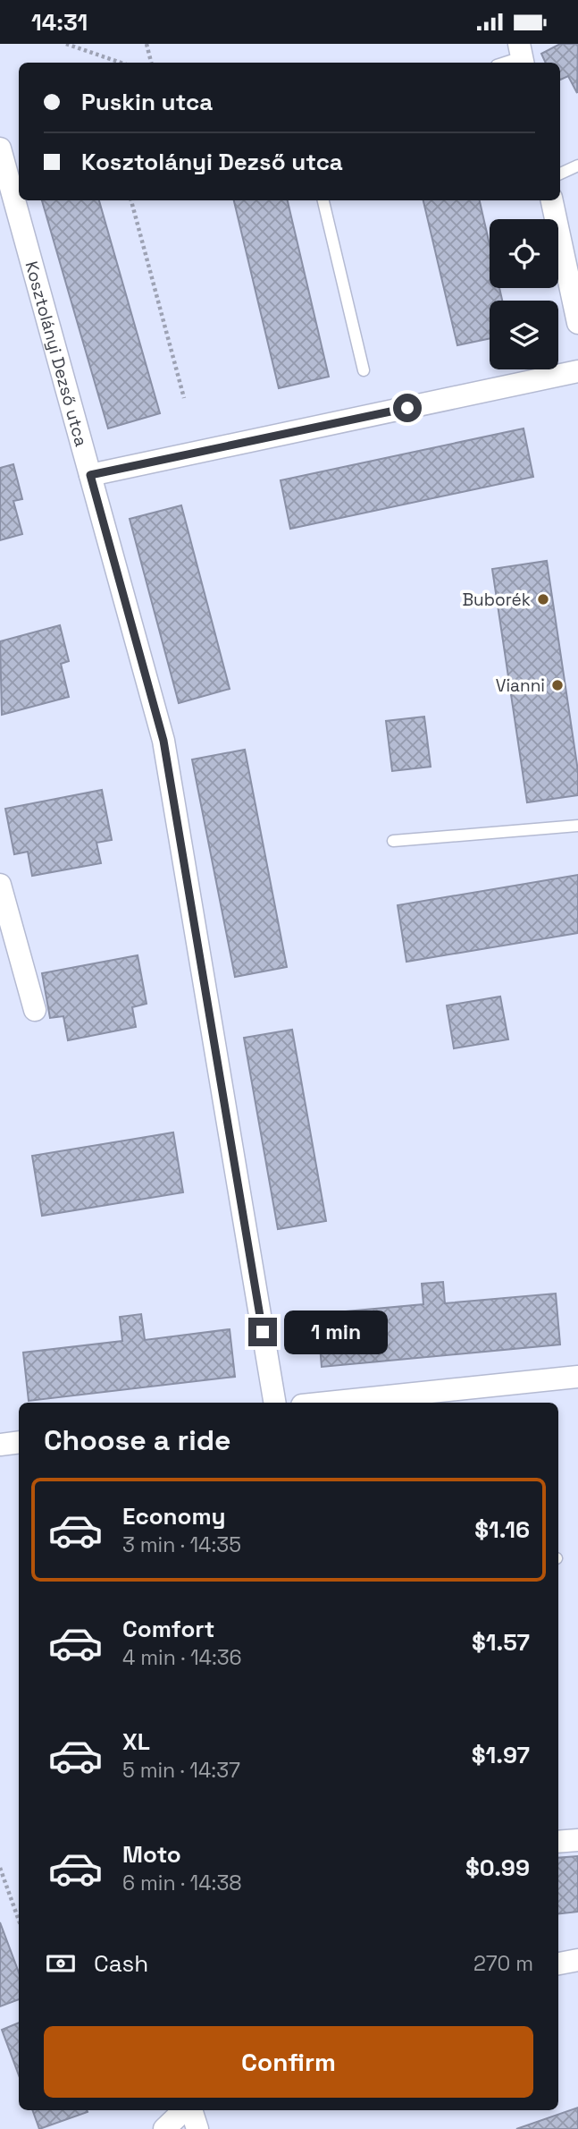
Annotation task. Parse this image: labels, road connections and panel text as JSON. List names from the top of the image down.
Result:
{
  "streets": {
    "street": ["Kosztolányi Dezső utca"]
  },
  "places": ["Buborék", "Vianni"],
  "page": {
    "status": "14:31",
    "banner": ["Puskin utca", "Kosztolányi Dezső utca"],
    "bubble": "1 min",
    "heading": "Choose a ride",
    "list": [
      {
        "name": "Economy",
        "note": "3 min · 14:35",
        "value": "$1.16"
      },
      {
        "name": "Comfort",
        "note": "4 min · 14:36",
        "value": "$1.57"
      },
      {
        "name": "XL",
        "note": "5 min · 14:37",
        "value": "$1.97"
      },
      {
        "name": "Moto",
        "note": "6 min · 14:38",
        "value": "$0.99"
      }
    ],
    "pay": ["Cash", "270 m"],
    "buttons": "Confirm"
  }
}
